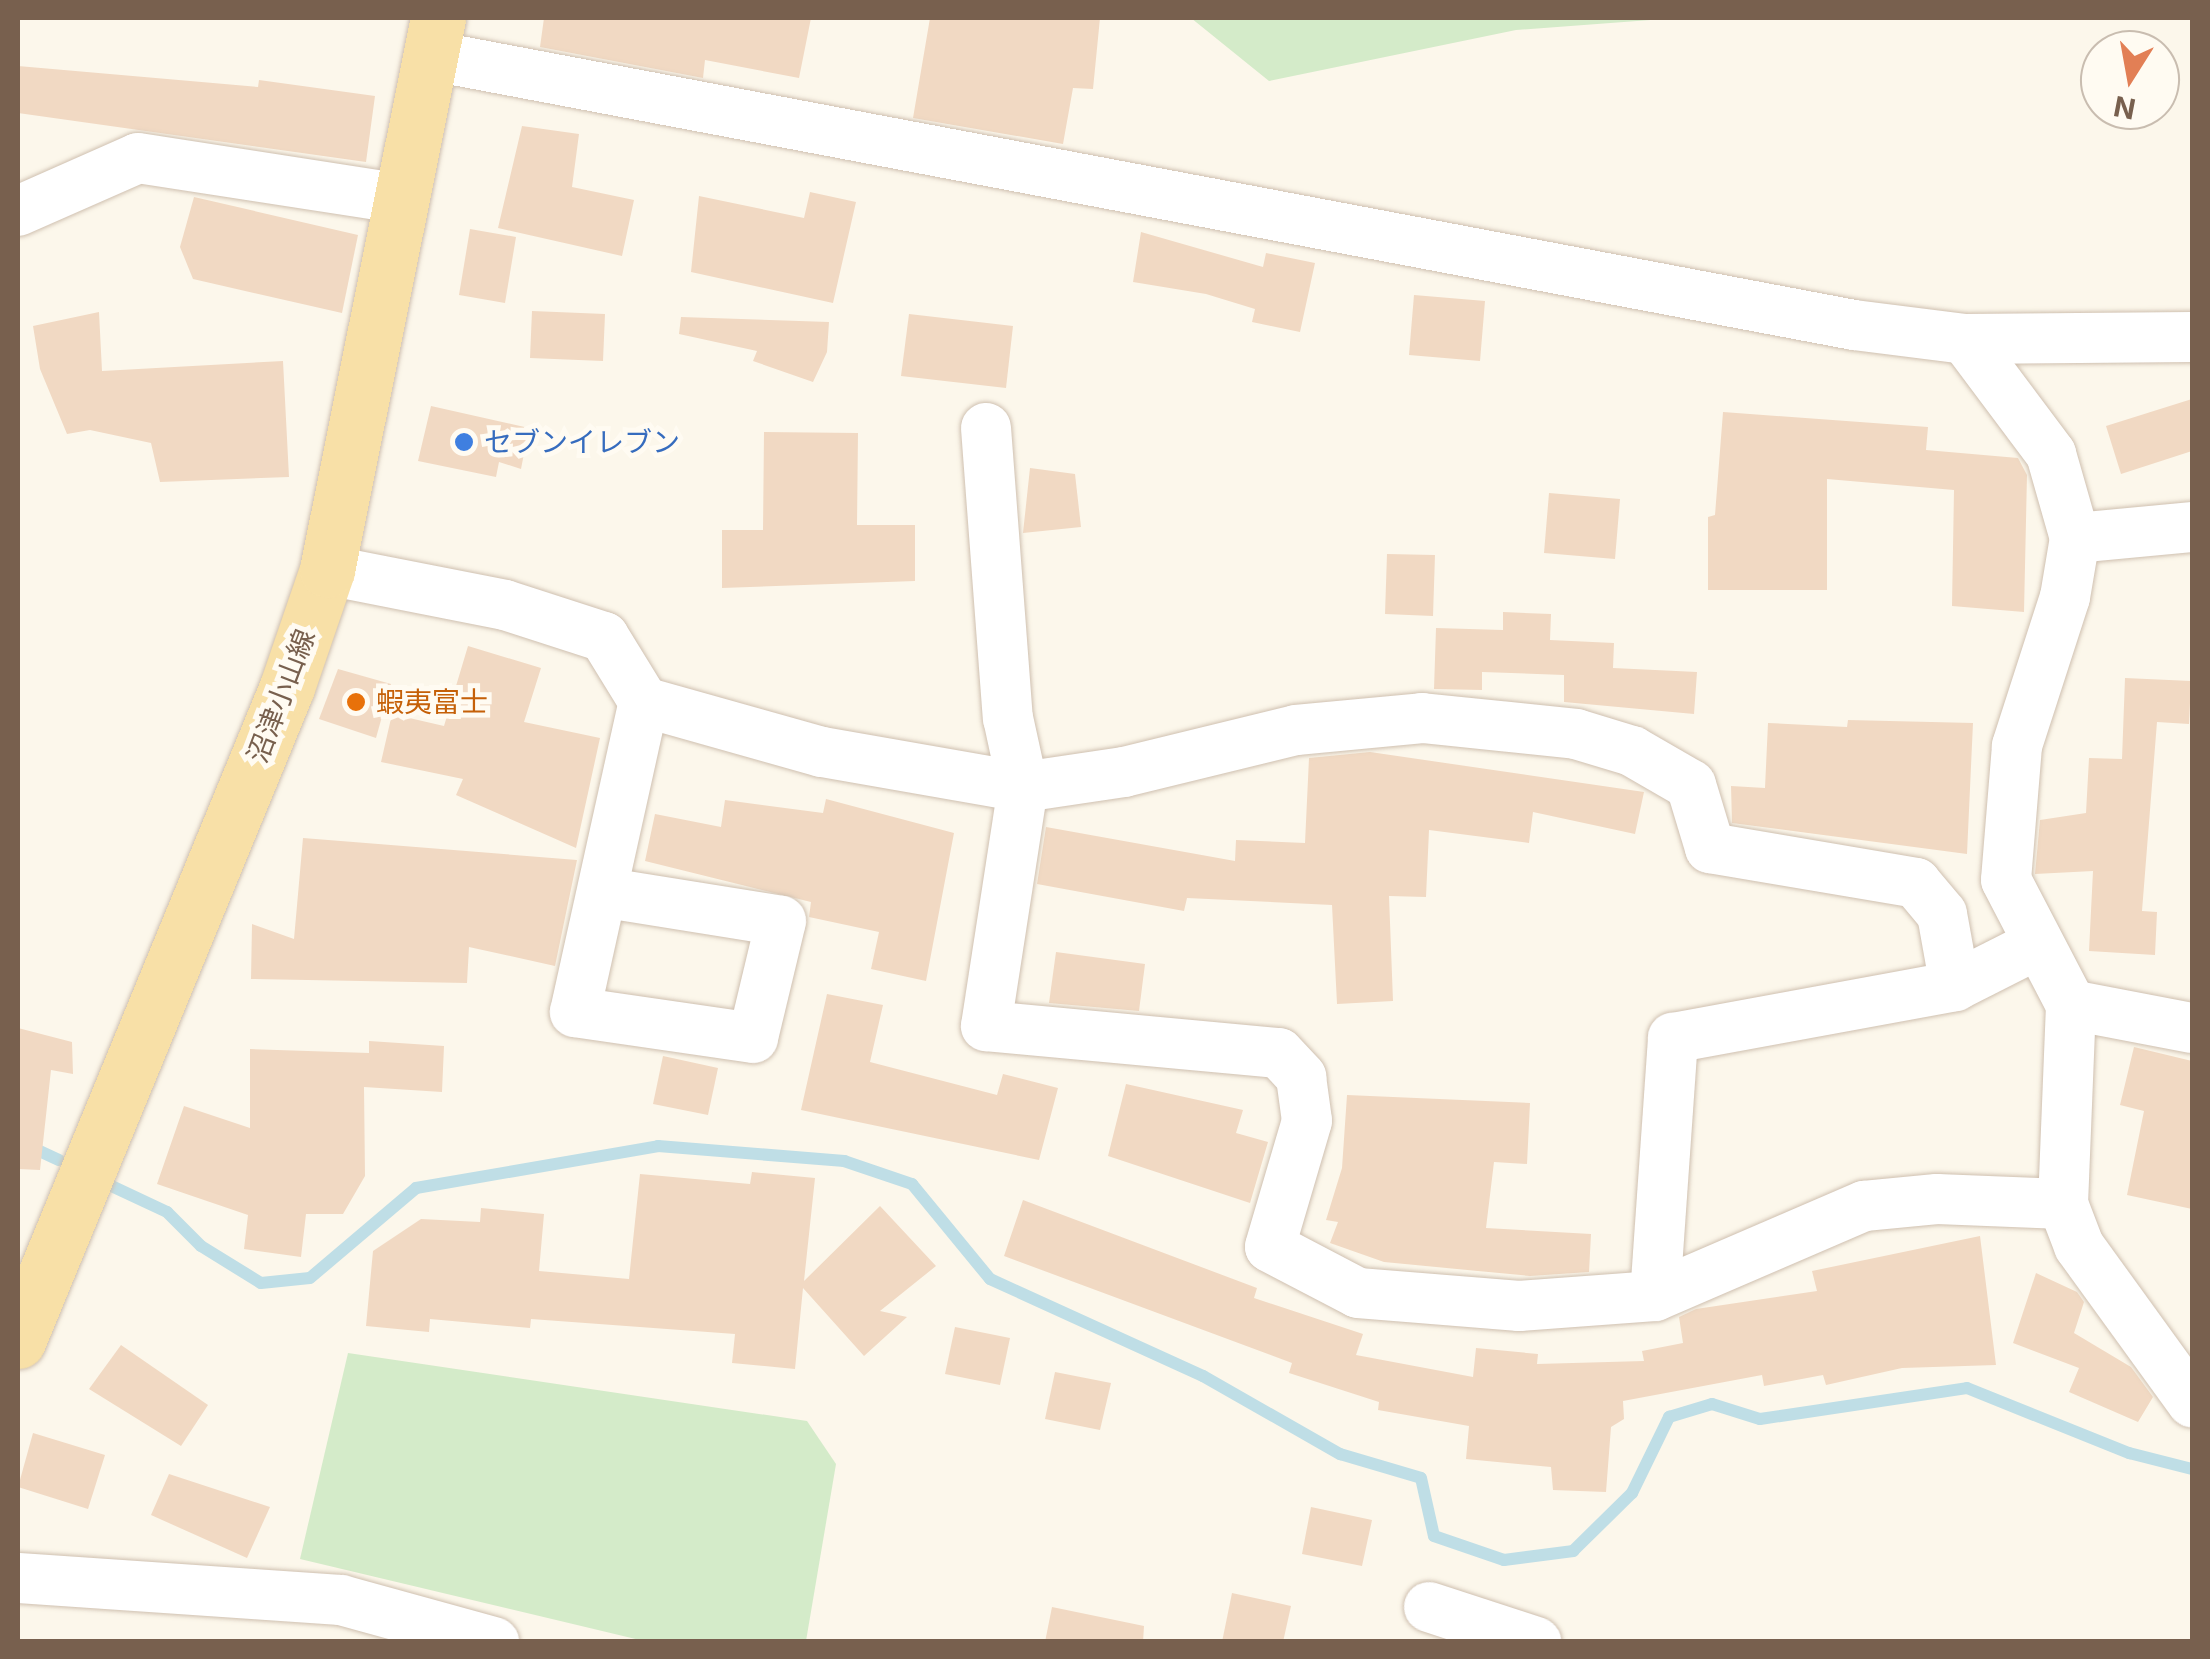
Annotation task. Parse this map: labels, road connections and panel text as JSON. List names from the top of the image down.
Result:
{
  "streets": {
    "main road": ["沼津小山線"]
  },
  "places": ["セブンイレブン", "蝦夷富士"],
  "north": "bottom"
}
